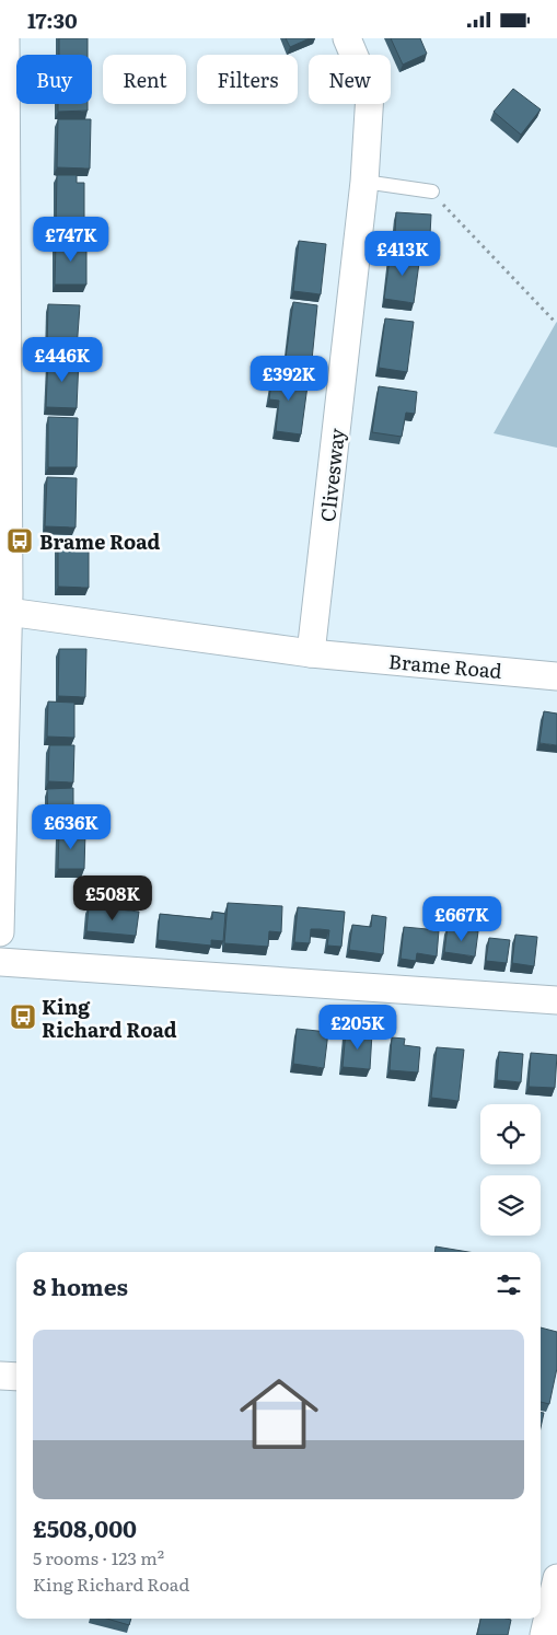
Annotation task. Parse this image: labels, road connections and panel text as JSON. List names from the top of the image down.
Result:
{
  "streets": {
    "street": ["Clivesway", "Brame Road"]
  },
  "crossings": [
    ["Clivesway", "Brame Road"]
  ],
  "places": {
    "bus stop": ["Brame Road", "King Richard Road"]
  },
  "page": {
    "status": "17:30",
    "chip": [
      "Buy",
      "Rent",
      "Filters",
      "New"
    ],
    "price": [
      "£747K",
      "£413K",
      "£446K",
      "£392K",
      "£636K",
      "£508K",
      "£667K",
      "£205K"
    ],
    "heading": "8 homes",
    "list": [
      {
        "name": "£508,000",
        "note": "5 rooms · 123 m² · King Richard Road"
      }
    ]
  }
}
